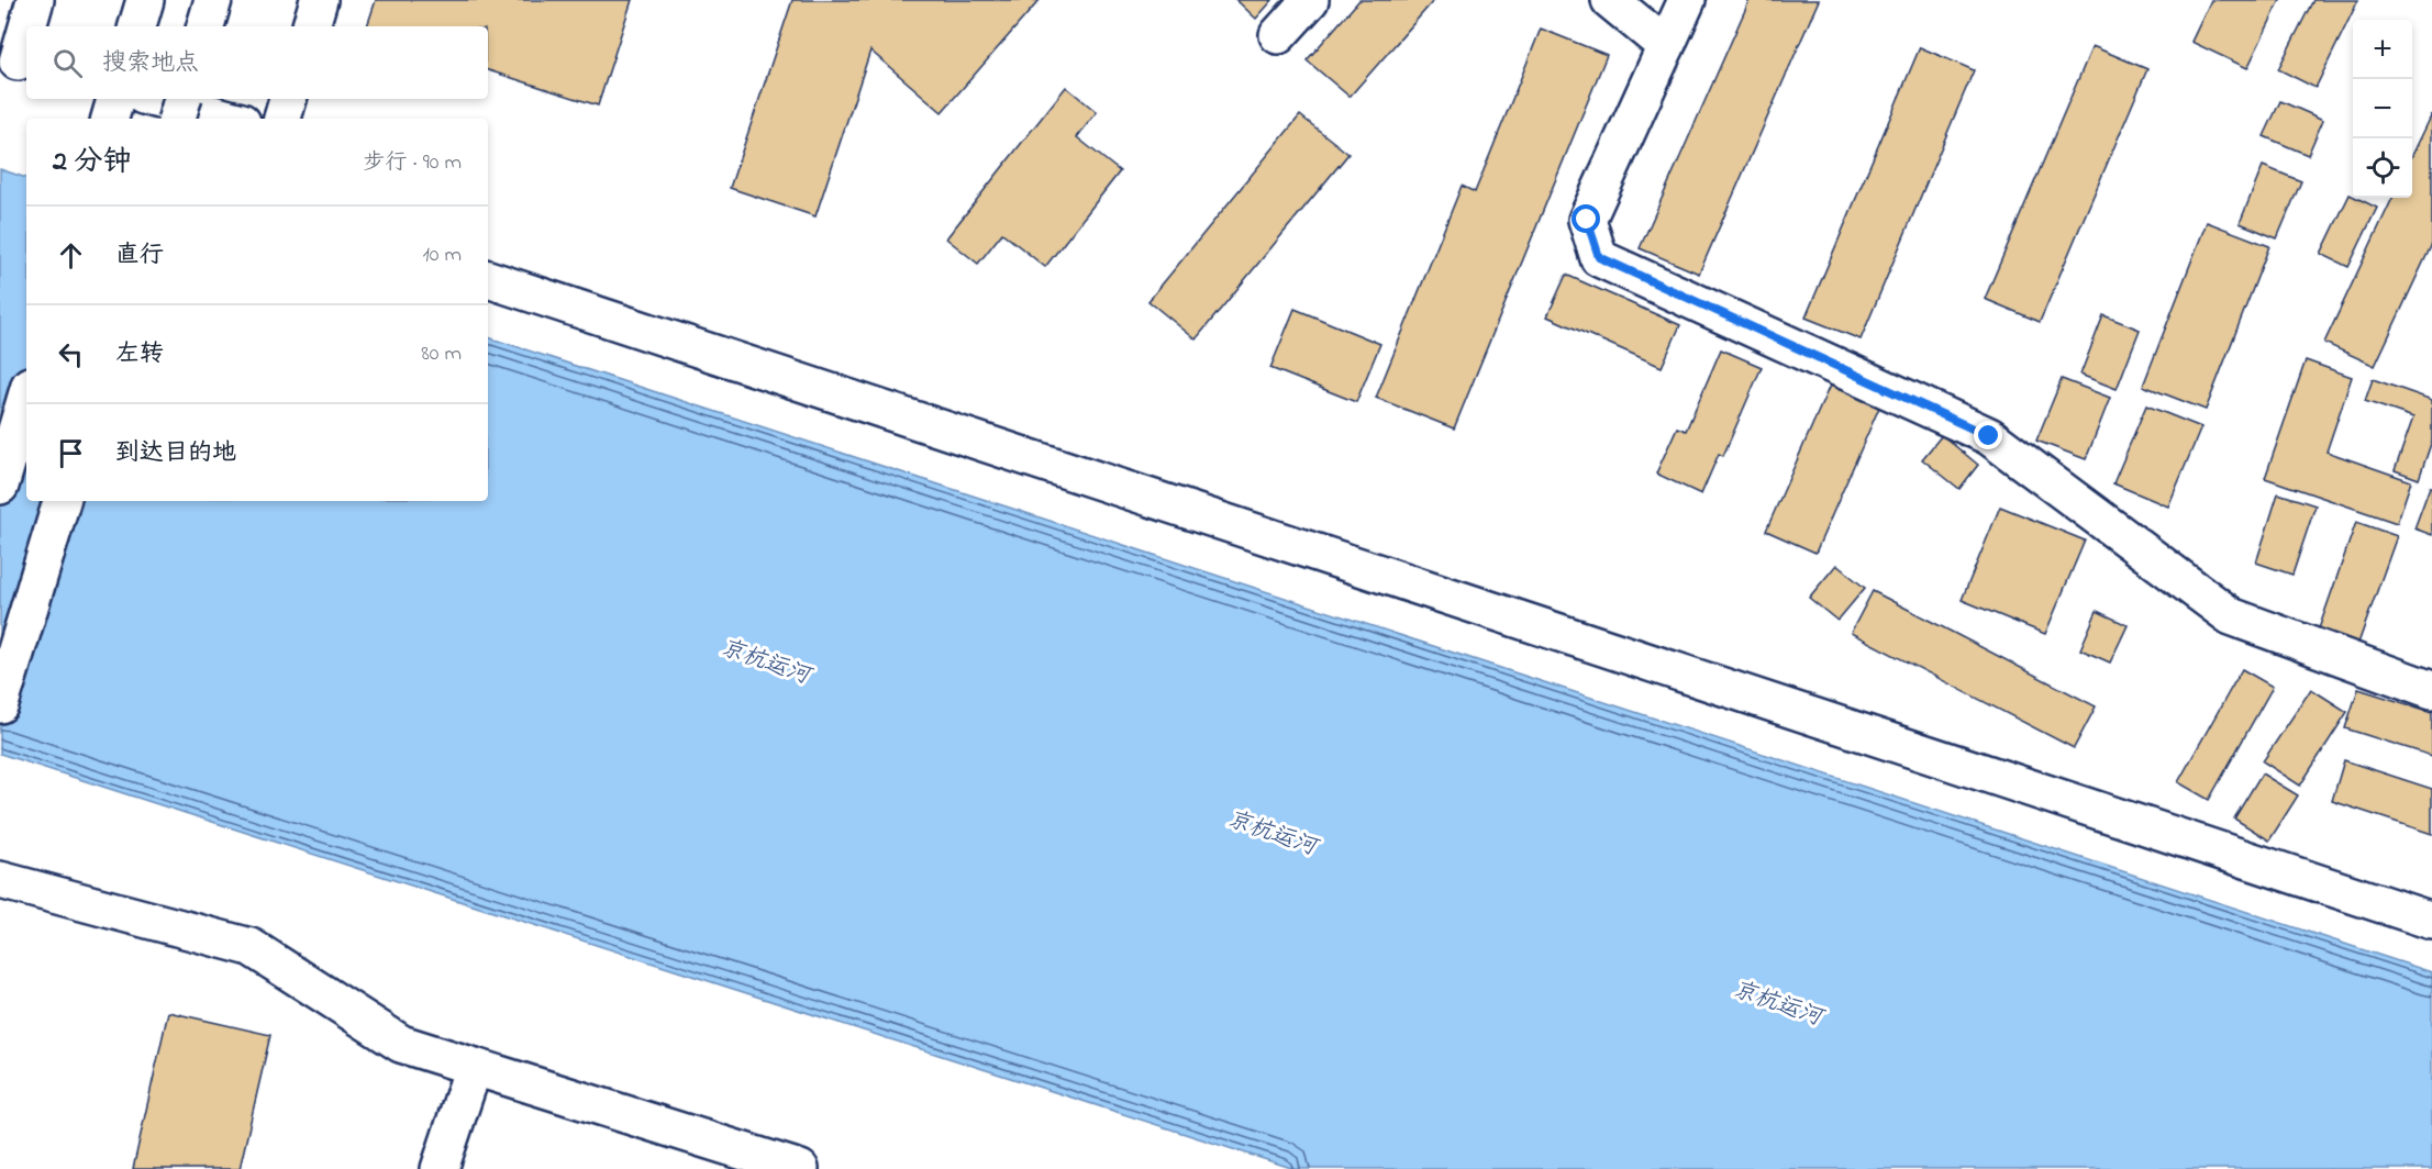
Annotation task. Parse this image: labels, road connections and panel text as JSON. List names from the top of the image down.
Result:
{
  "water": ["京杭运河"],
  "page": {
    "map_buttons": ["+", "−"],
    "search": "搜索地点",
    "heading": ["2 分钟", "步行 · 90 m"],
    "list": [
      ["直行", "10 m"],
      ["左转", "80 m"],
      "到达目的地"
    ]
  }
}
